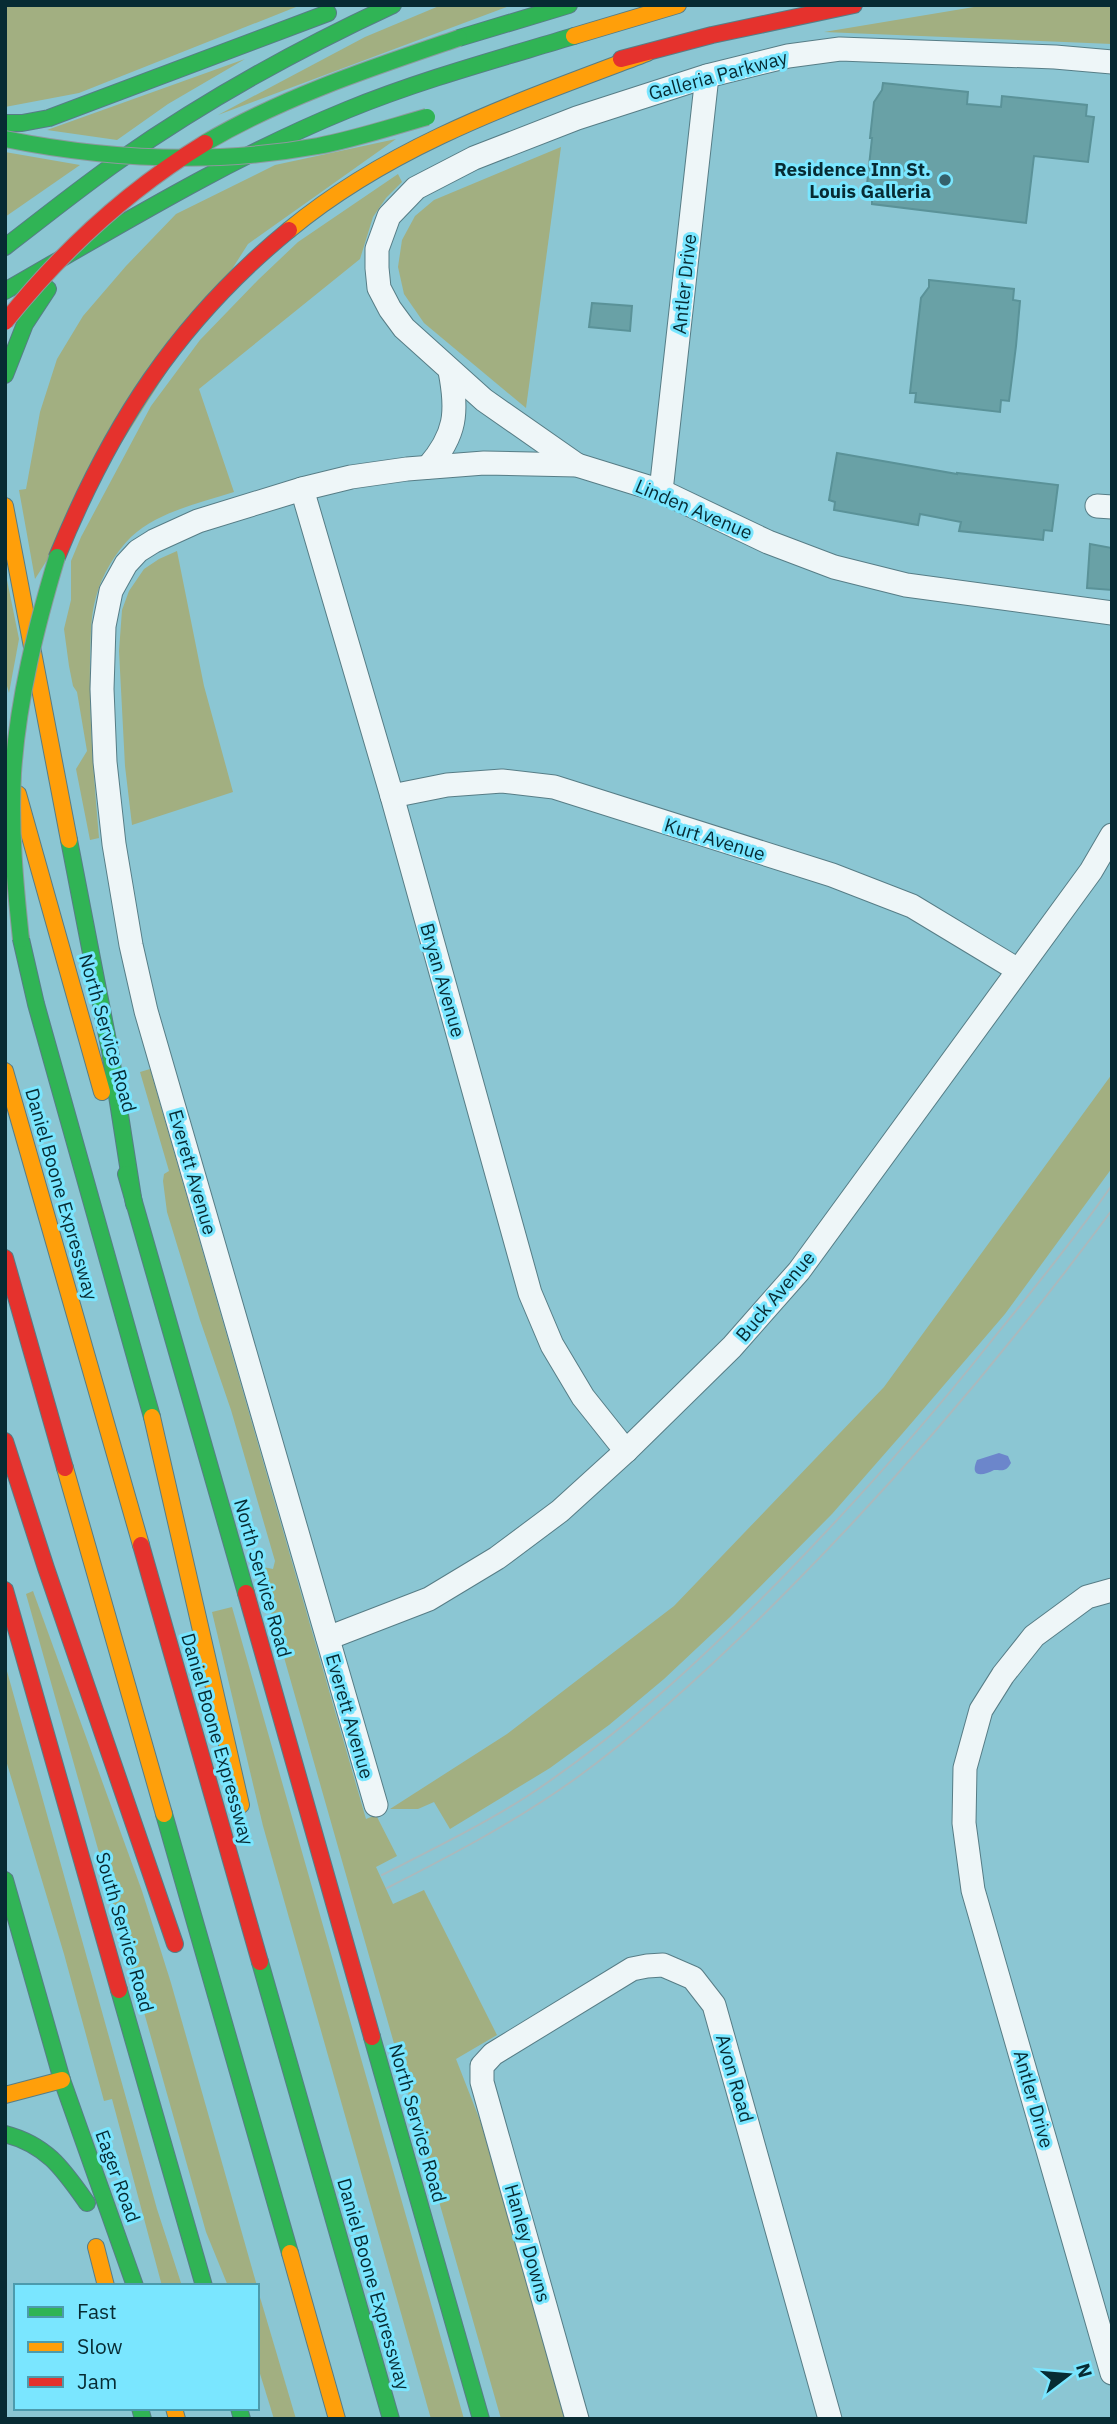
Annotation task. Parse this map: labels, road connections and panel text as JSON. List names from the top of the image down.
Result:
{
  "streets": {
    "main road": [
      "North Service Road",
      "Daniel Boone Expressway",
      "South Service Road",
      "Eager Road"
    ],
    "street": [
      "Galleria Parkway",
      "Antler Drive",
      "Linden Avenue",
      "Kurt Avenue",
      "Bryan Avenue",
      "Everett Avenue",
      "Buck Avenue",
      "Avon Road",
      "Hanley Downs"
    ]
  },
  "crossings": [
    ["Galleria Parkway", "Antler Drive"],
    ["Antler Drive", "Linden Avenue"],
    ["Linden Avenue", "Bryan Avenue"],
    ["Linden Avenue", "Everett Avenue"],
    ["Kurt Avenue", "Bryan Avenue"],
    ["Kurt Avenue", "Buck Avenue"],
    ["Bryan Avenue", "Buck Avenue"],
    ["Everett Avenue", "Buck Avenue"],
    ["Avon Road", "Hanley Downs"]
  ],
  "places": ["Residence Inn St. Louis Galleria"],
  "legend": ["Fast", "Slow", "Jam"],
  "north": "right"
}
